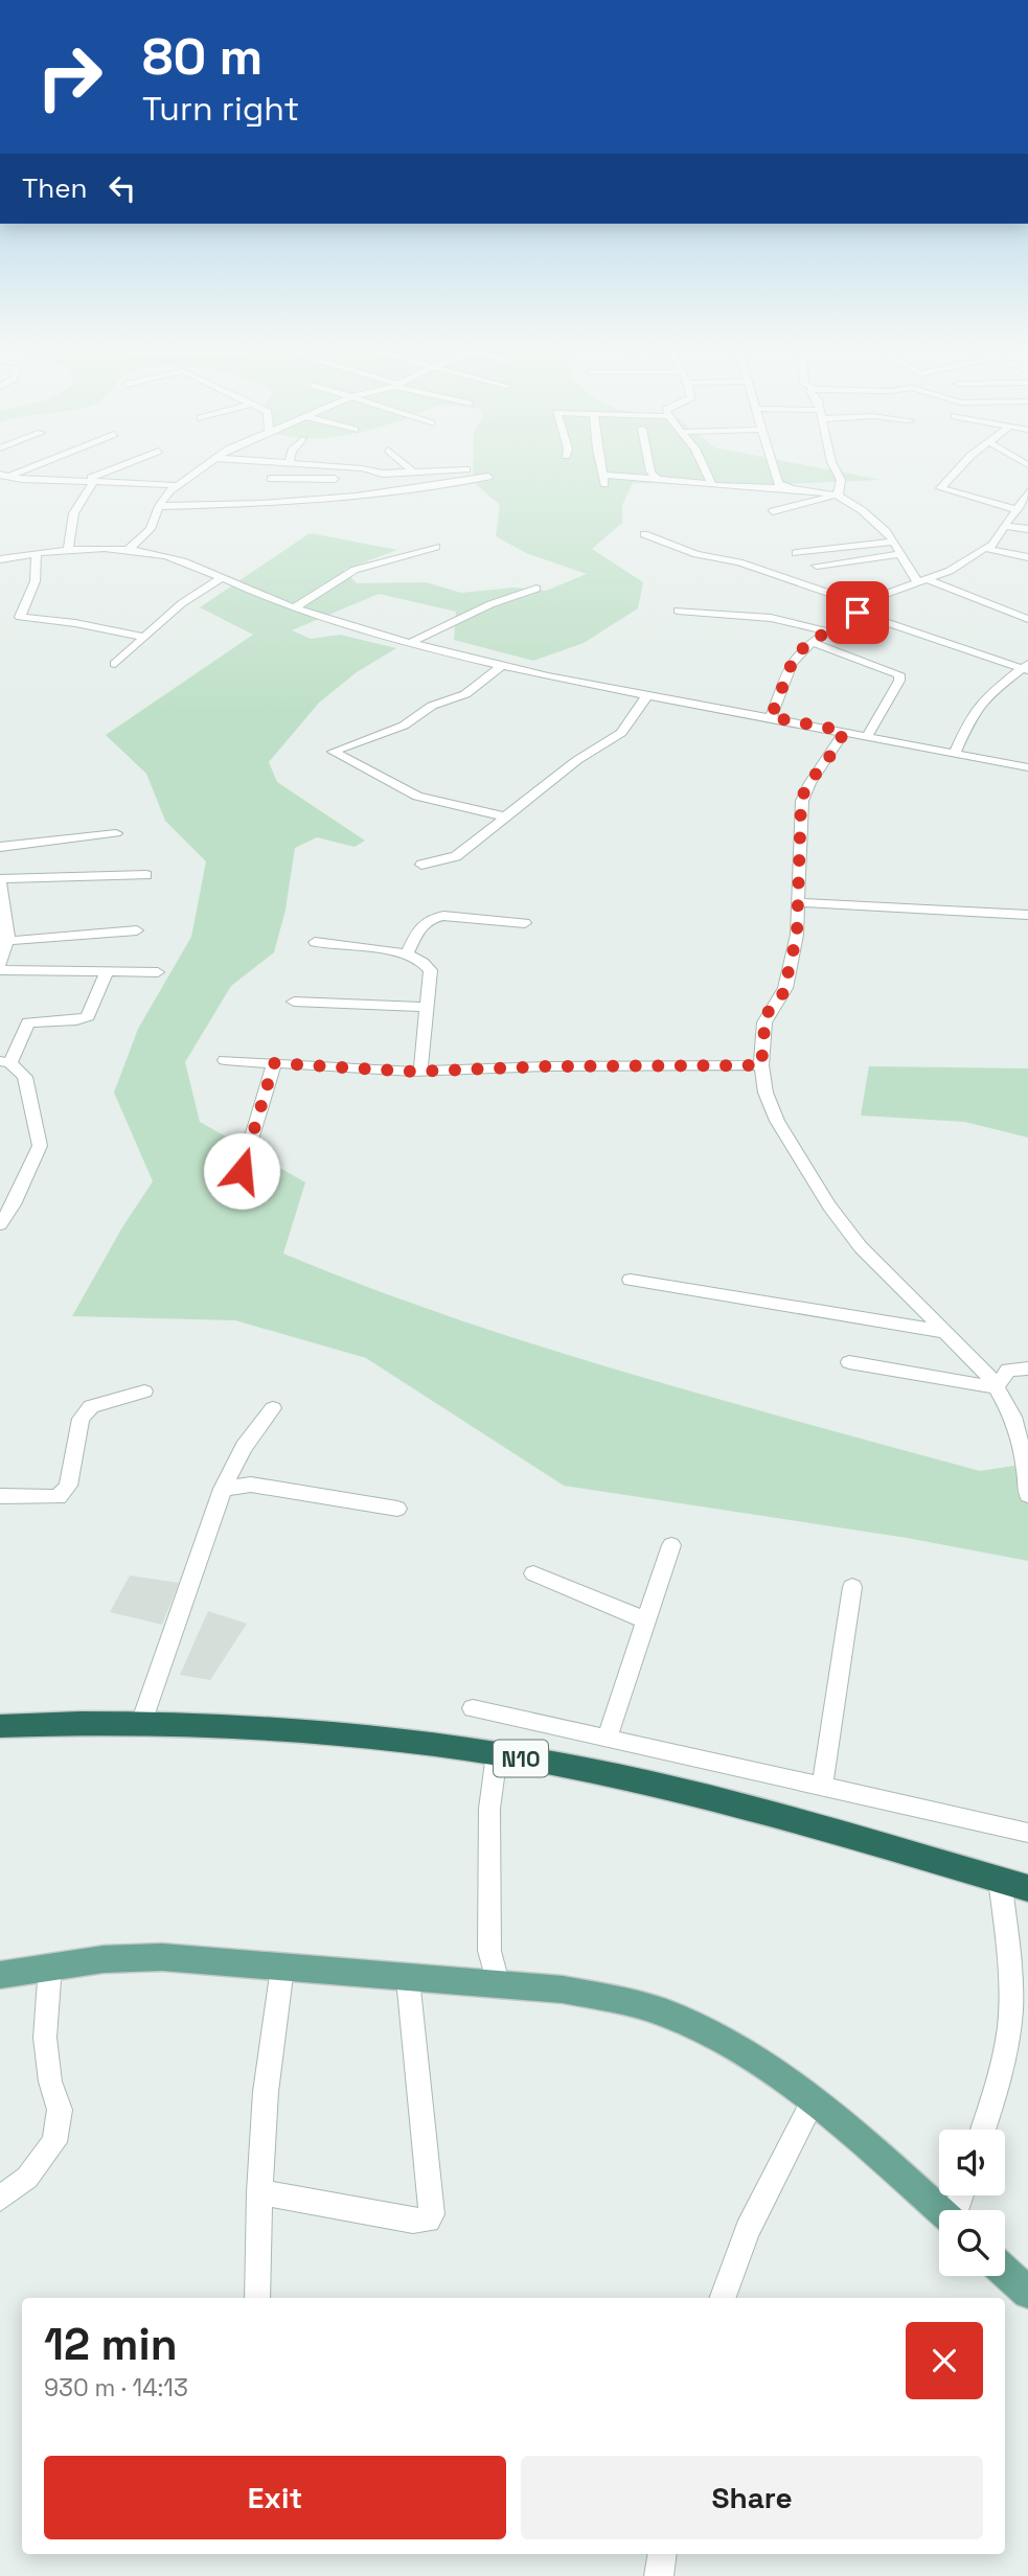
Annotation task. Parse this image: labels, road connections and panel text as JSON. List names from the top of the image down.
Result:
{
  "streets": {
    "highway": ["N10"]
  },
  "page": {
    "turn": ["80 m", "Turn right"],
    "then": "Then",
    "heading": ["12 min", "930 m · 14:13"],
    "buttons": ["Exit", "Share"]
  }
}
